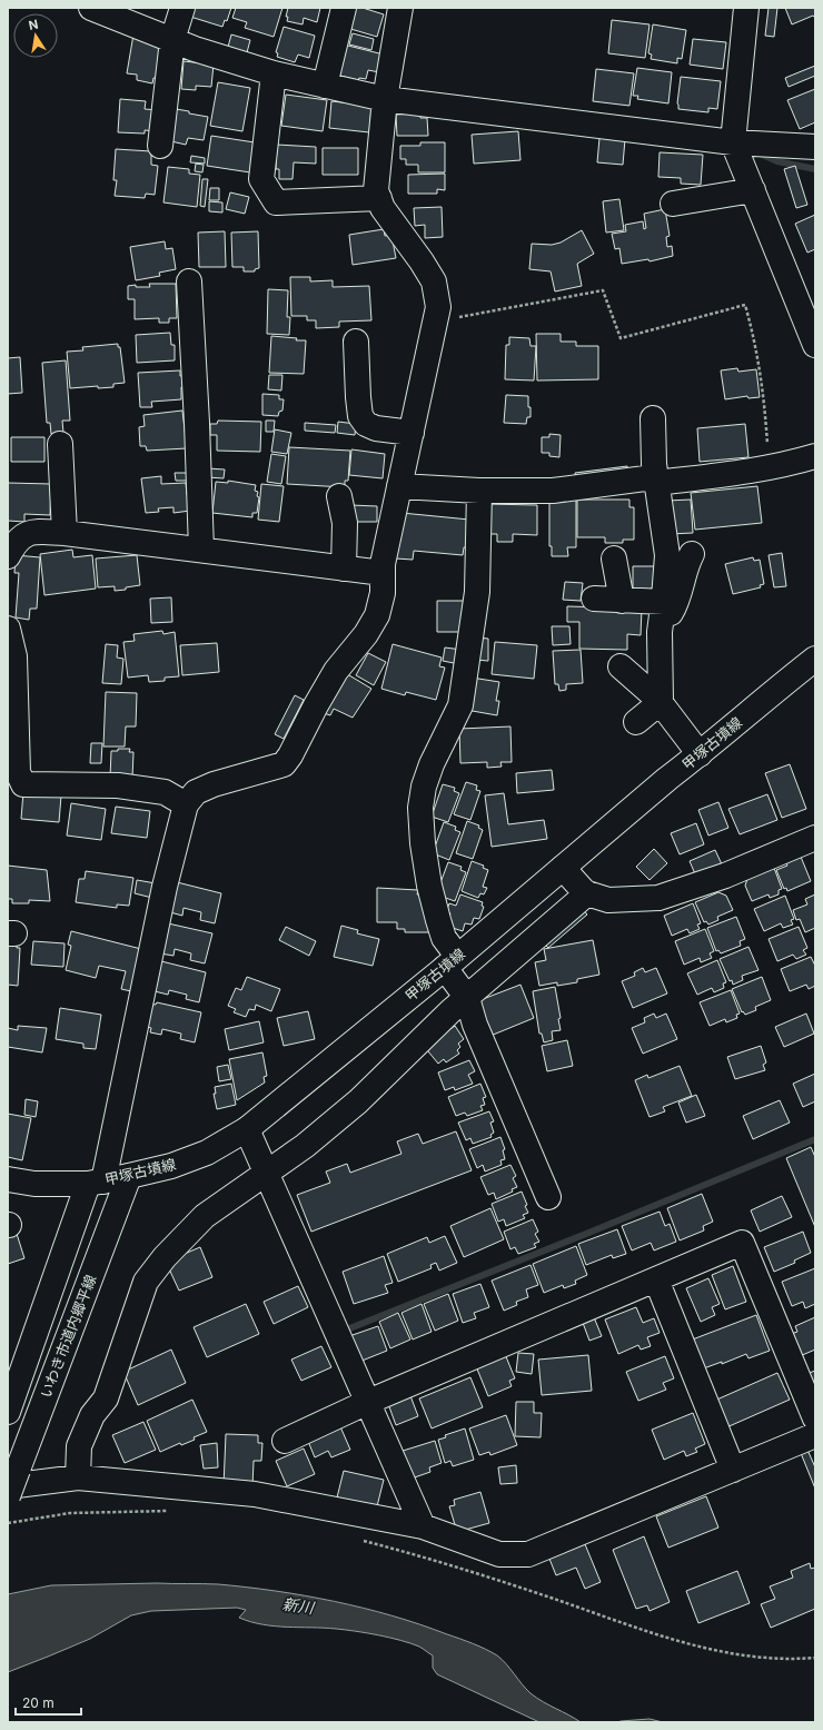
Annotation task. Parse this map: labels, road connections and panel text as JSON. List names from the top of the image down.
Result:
{
  "streets": {
    "street": ["甲塚古墳線", "いわき市道内郷平線"]
  },
  "crossings": [
    ["甲塚古墳線", "いわき市道内郷平線"]
  ],
  "water": ["新川"],
  "scale_bar": "20 m",
  "north": "top"
}
